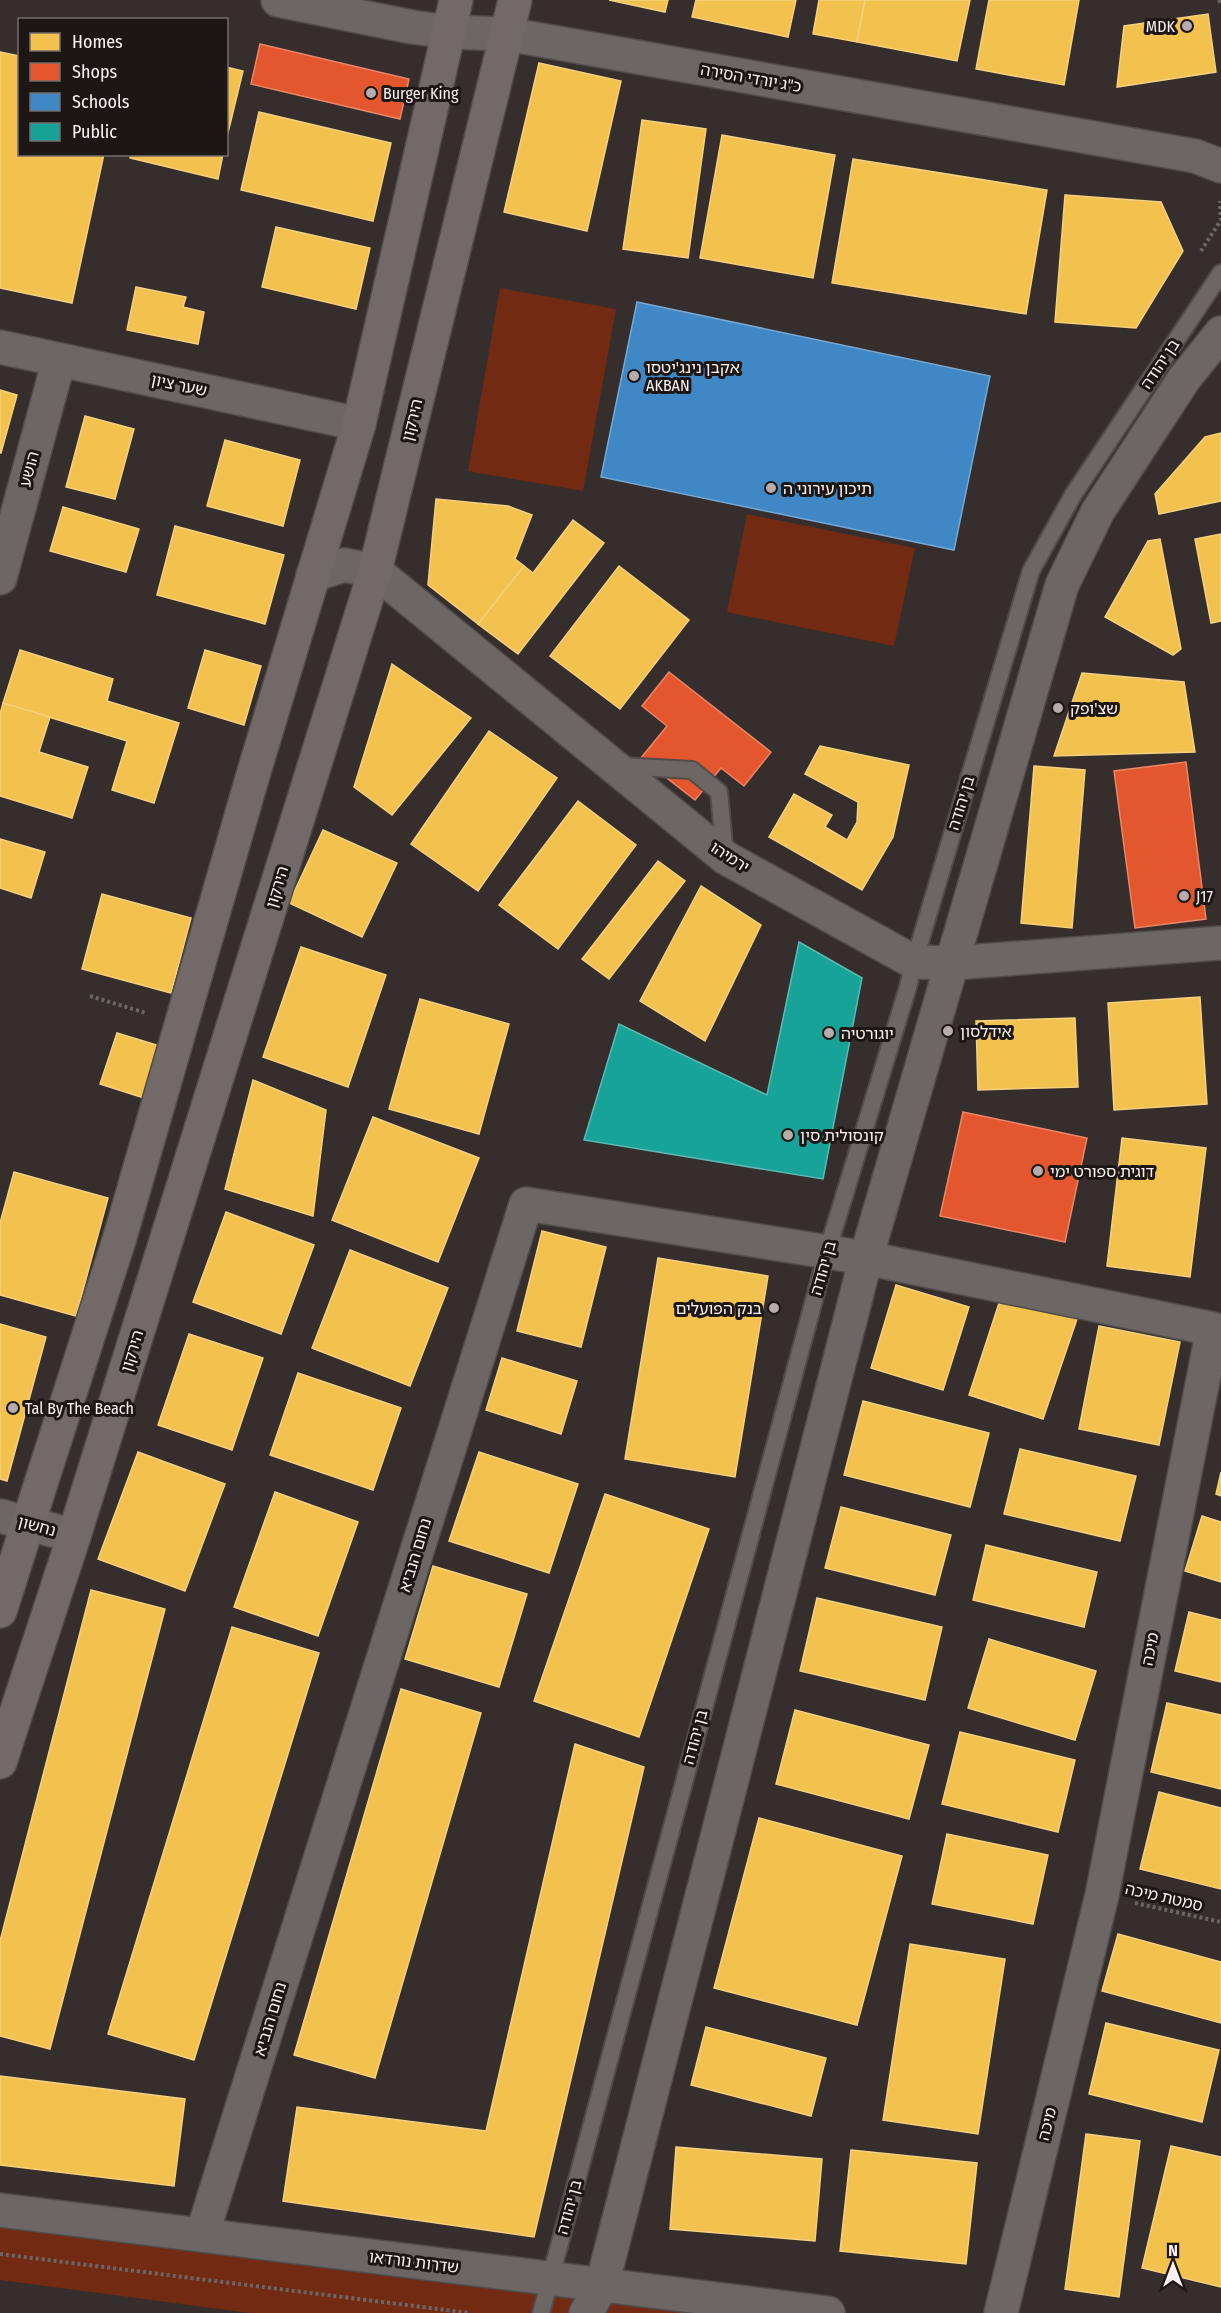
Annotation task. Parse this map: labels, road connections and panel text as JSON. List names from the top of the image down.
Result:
{
  "streets": {
    "main road": ["הירקון"],
    "street": [
      "כ\"ג יורדי הסירה",
      "בן יהודה",
      "שער ציון",
      "הושע",
      "ירמיהו",
      "נחשון",
      "נחום הנביא",
      "מיכה",
      "שדרות נורדאו"
    ],
    "path": ["סמטת מיכה"]
  },
  "crossings": [
    ["כ\"ג יורדי הסירה", "הירקון"],
    ["בן יהודה", "ירמיהו"],
    ["בן יהודה", "נחום הנביא"],
    ["בן יהודה", "מיכה"],
    ["בן יהודה", "שדרות נורדאו"],
    ["שער ציון", "הושע"],
    ["הירקון", "ירמיהו"],
    ["הירקון", "נחשון"],
    ["נחום הנביא", "מיכה"],
    ["נחום הנביא", "שדרות נורדאו"],
    ["מיכה", "סמטת מיכה"]
  ],
  "places": [
    "MDK",
    "Burger King",
    "אקבן נינג'יטסו AKBAN",
    "תיכון עירוני ה",
    "שצ'ופק",
    "J17",
    "אידלסון",
    "יוגורטיה",
    "קונסולית סין",
    "דוגית ספורט ימי",
    "בנק הפועלים",
    "Tal By The Beach"
  ],
  "legend": [
    "Homes",
    "Shops",
    "Schools",
    "Public"
  ],
  "north": "top"
}
